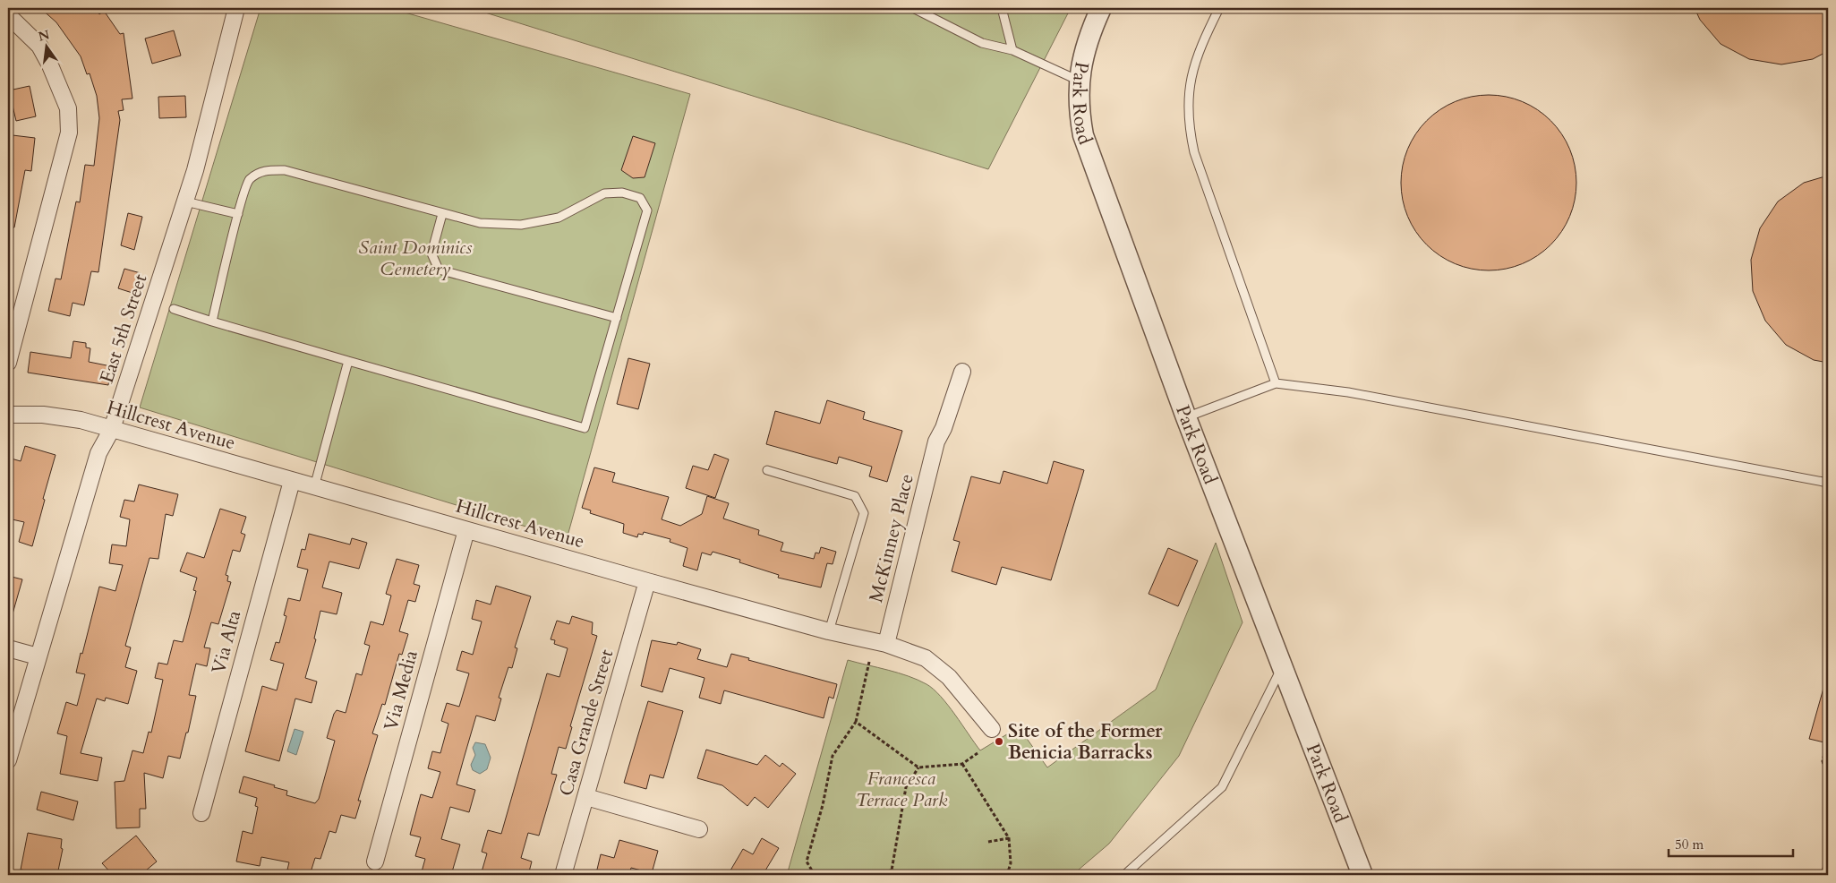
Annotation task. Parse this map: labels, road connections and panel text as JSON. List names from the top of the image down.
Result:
{
  "streets": {
    "street": [
      "Park Road",
      "East 5th Street",
      "Hillcrest Avenue",
      "McKinney Place",
      "Via Alta",
      "Via Media",
      "Casa Grande Street"
    ]
  },
  "crossings": [
    ["East 5th Street", "Hillcrest Avenue"],
    ["Hillcrest Avenue", "McKinney Place"],
    ["Hillcrest Avenue", "Via Alta"],
    ["Hillcrest Avenue", "Via Media"],
    ["Hillcrest Avenue", "Casa Grande Street"]
  ],
  "parks": ["Saint Dominics Cemetery", "Francesca Terrace Park"],
  "places": ["Site of the Former Benicia Barracks"],
  "scale_bar": "50 m",
  "north": "top"
}
